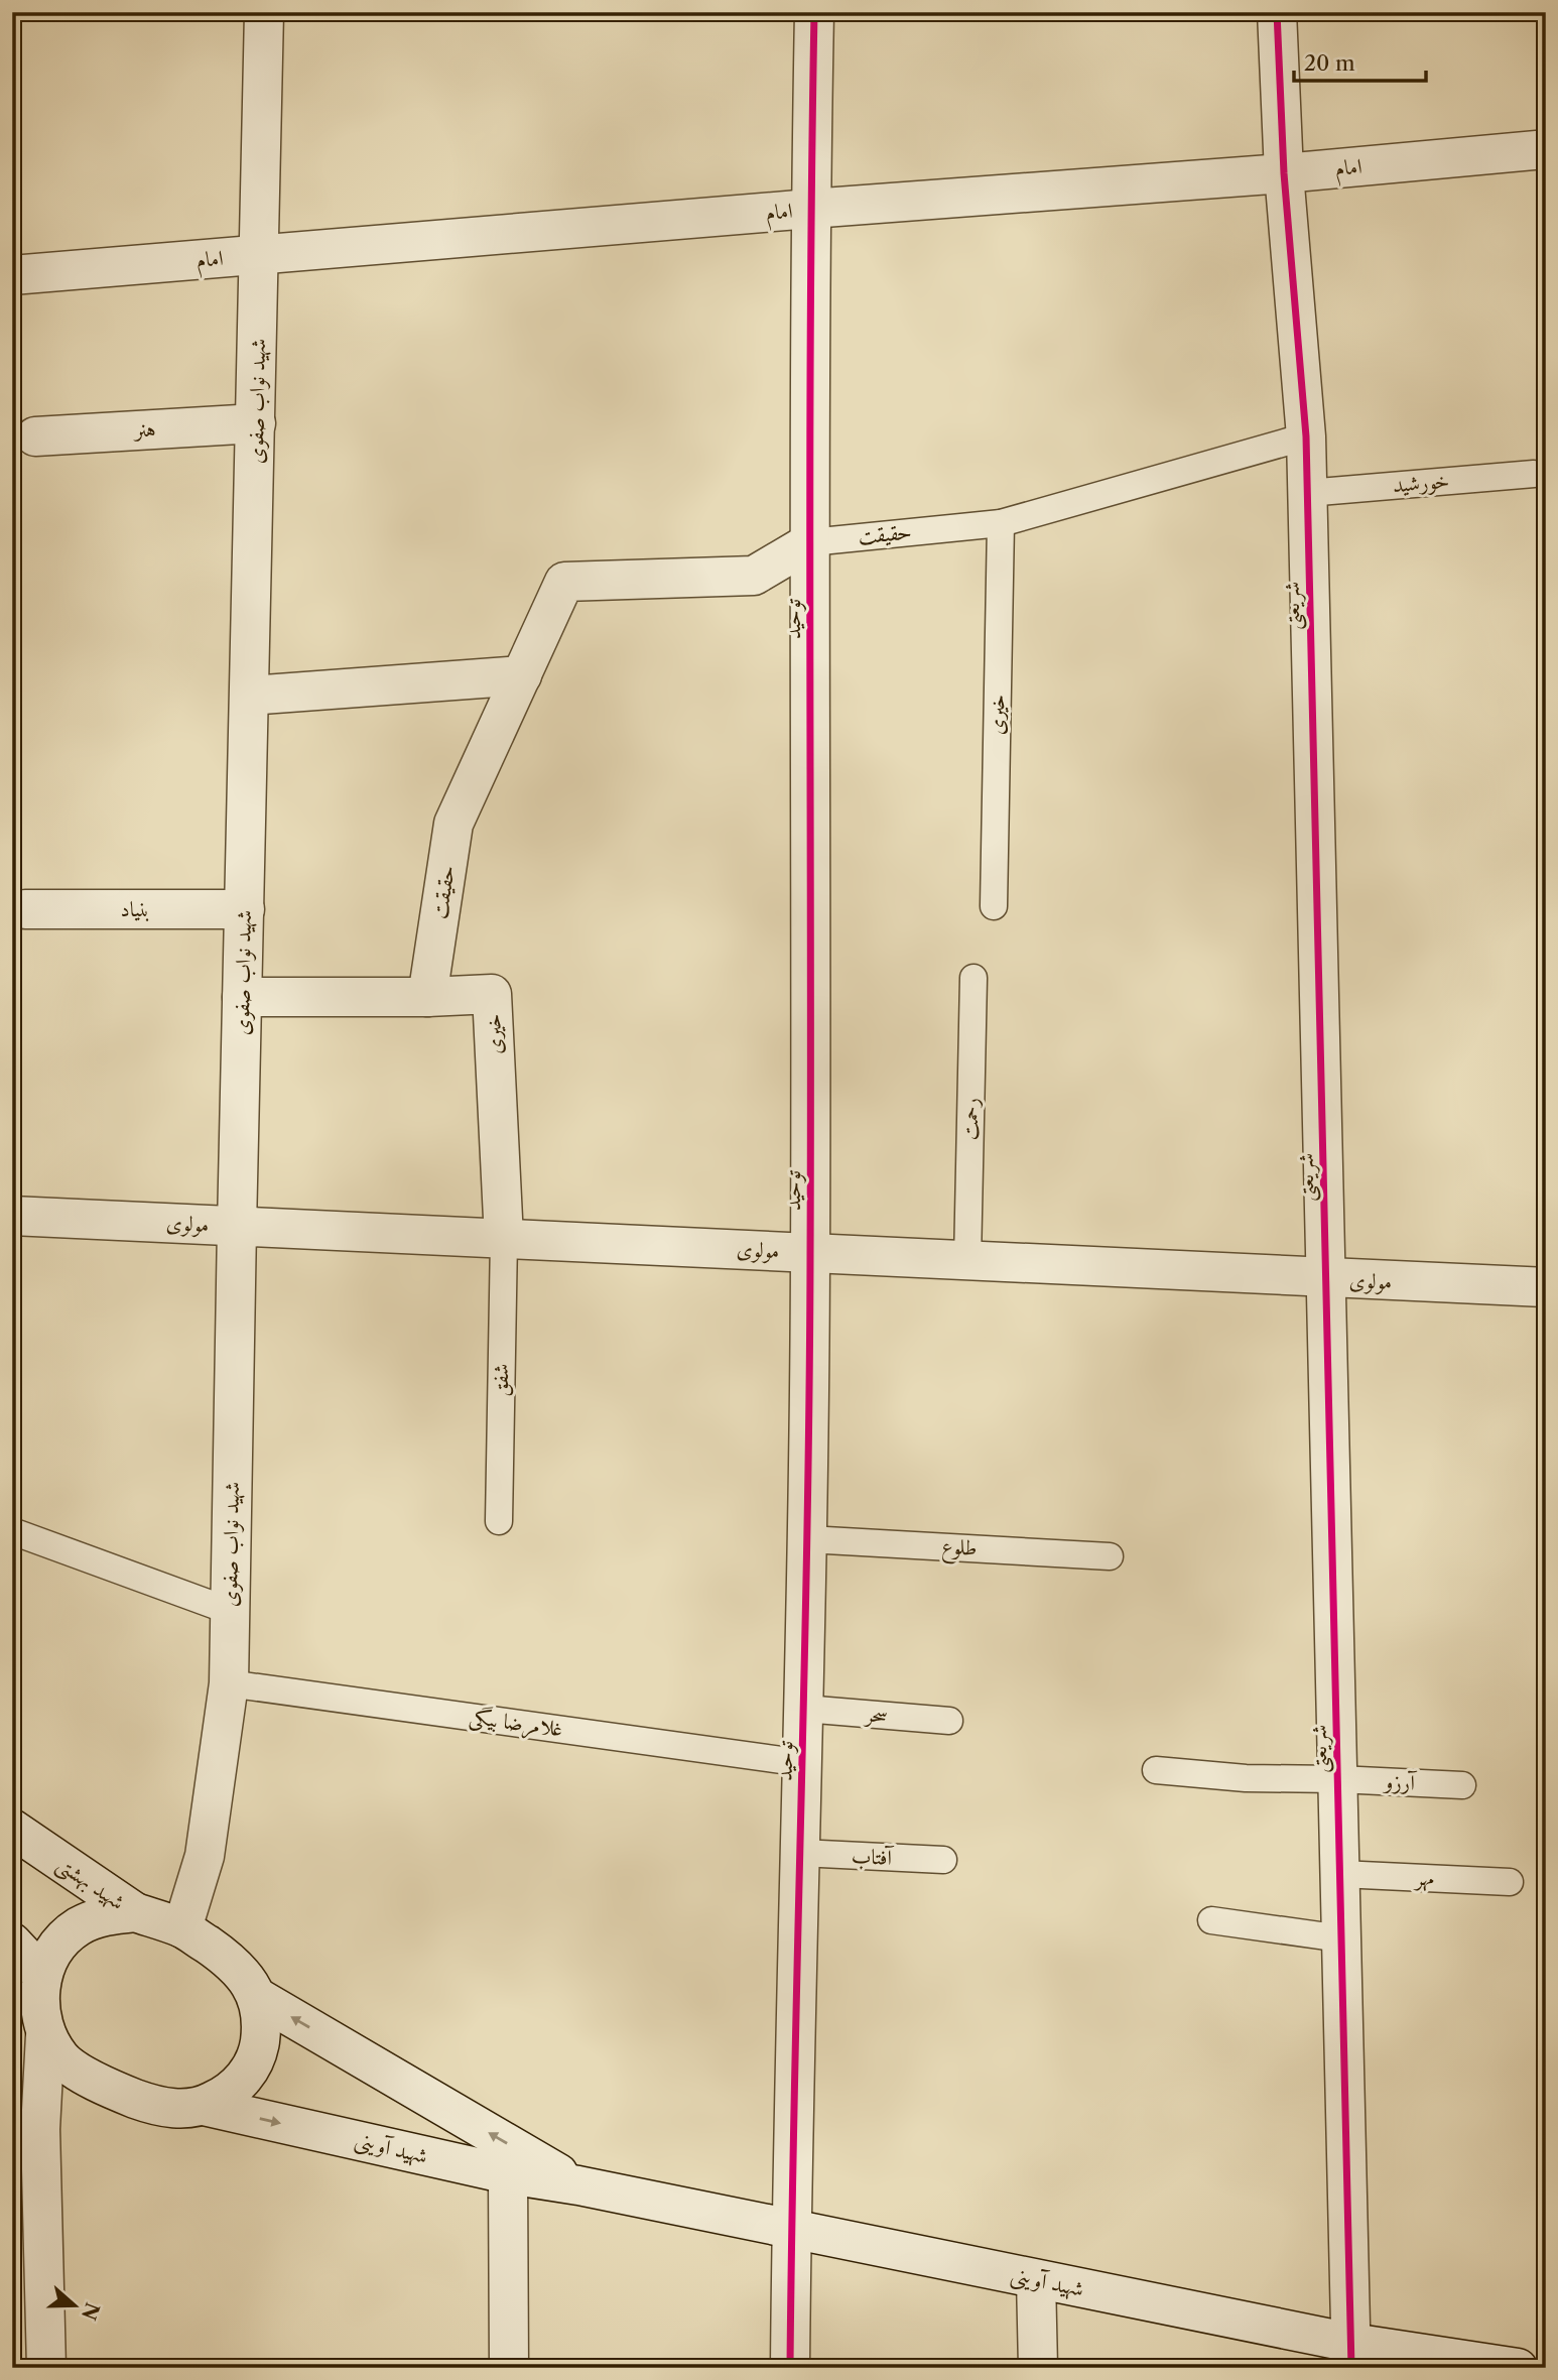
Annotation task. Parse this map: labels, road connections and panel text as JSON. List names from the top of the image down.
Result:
{
  "streets": {
    "street": [
      "امام",
      "شهید نواب صفوی",
      "هنر",
      "حقیقت",
      "شریعتی",
      "توحید",
      "خیری",
      "بنیاد",
      "مولوی",
      "شهید بهشتی",
      "شهید آوینی"
    ],
    "lane": [
      "خورشید",
      "رحمت",
      "شفق",
      "طلوع",
      "سحر",
      "غلامرضا بیگی",
      "آرزو",
      "آفتاب",
      "مهر"
    ]
  },
  "crossings": [
    ["امام", "شهید نواب صفوی"],
    ["امام", "شریعتی"],
    ["امام", "توحید"],
    ["شهید نواب صفوی", "هنر"],
    ["شهید نواب صفوی", "خیری"],
    ["شهید نواب صفوی", "بنیاد"],
    ["شهید نواب صفوی", "مولوی"],
    ["شهید نواب صفوی", "غلامرضا بیگی"],
    ["شهید نواب صفوی", "شهید بهشتی"],
    ["شهید نواب صفوی", "شهید آوینی"],
    ["خورشید", "شریعتی"],
    ["حقیقت", "شریعتی"],
    ["حقیقت", "توحید"],
    ["حقیقت", "خیری"],
    ["شریعتی", "مولوی"],
    ["شریعتی", "آرزو"],
    ["شریعتی", "مهر"],
    ["شریعتی", "شهید آوینی"],
    ["توحید", "مولوی"],
    ["توحید", "طلوع"],
    ["توحید", "سحر"],
    ["توحید", "غلامرضا بیگی"],
    ["توحید", "آفتاب"],
    ["توحید", "شهید آوینی"],
    ["خیری", "مولوی"],
    ["خیری", "شفق"],
    ["رحمت", "مولوی"],
    ["مولوی", "شفق"],
    ["شهید بهشتی", "شهید آوینی"]
  ],
  "scale_bar": "20 m",
  "north": "right"
}
